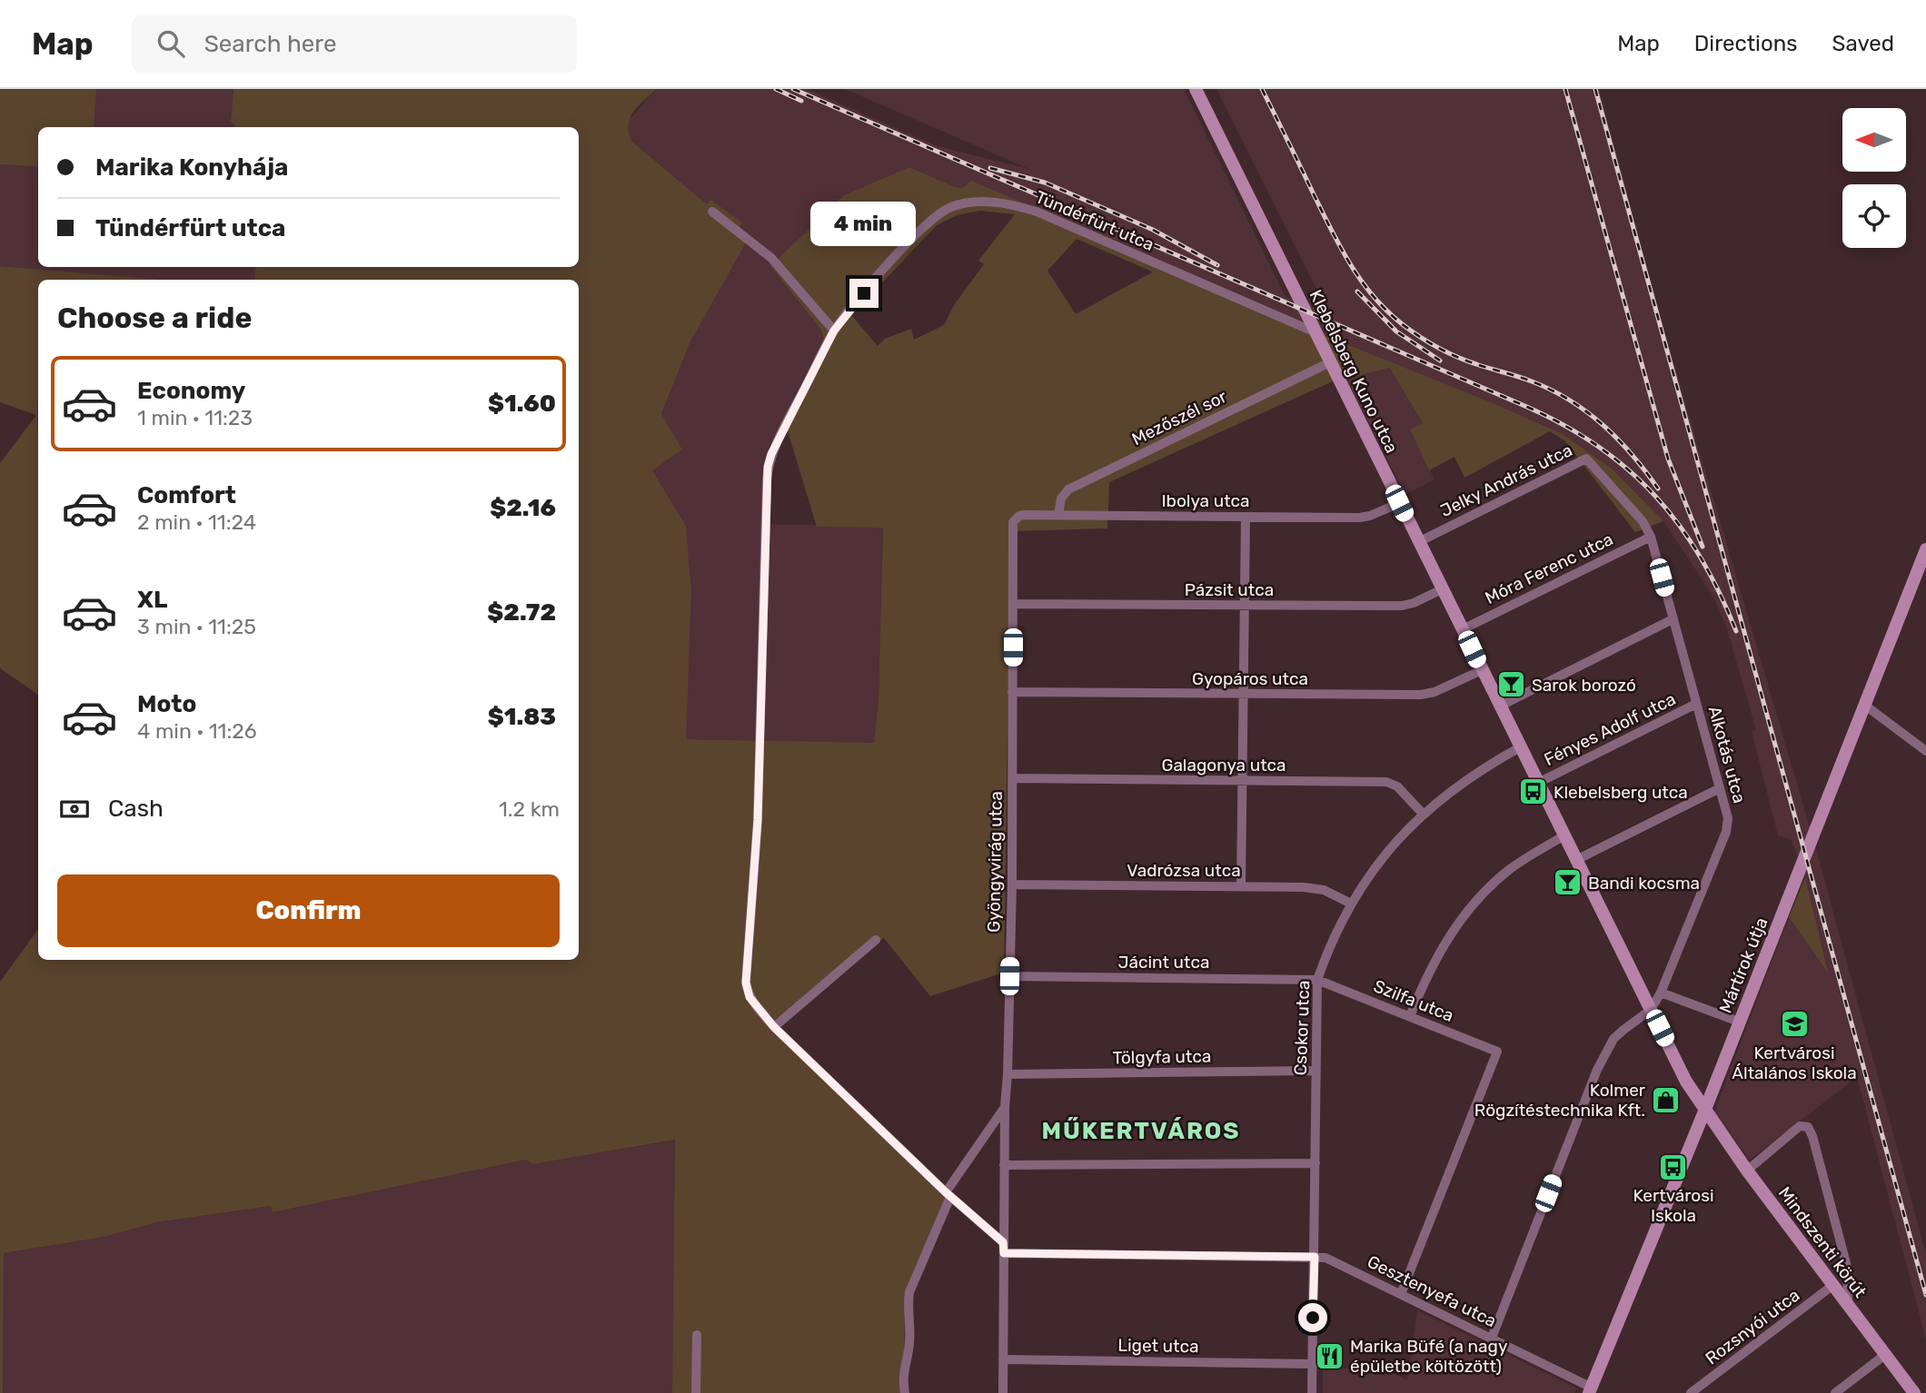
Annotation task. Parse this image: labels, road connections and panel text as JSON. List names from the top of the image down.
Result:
{
  "streets": {
    "street": [
      "Tündérfürt utca",
      "Klebelsberg Kuno utca",
      "Mezőszél sor",
      "Jelky András utca",
      "Ibolya utca",
      "Móra Ferenc utca",
      "Pázsit utca",
      "Gyopáros utca",
      "Fényes Adolf utca",
      "Alkotás utca",
      "Galagonya utca",
      "Gyöngyvirág utca",
      "Vadrózsa utca",
      "Jácint utca",
      "Mártírok útja",
      "Szilfa utca",
      "Csokor utca",
      "Tölgyfa utca",
      "Mindszenti körút",
      "Gesztenyefa utca",
      "Rozsnyói utca",
      "Liget utca"
    ]
  },
  "crossings": [
    ["Tündérfürt utca", "Klebelsberg Kuno utca"],
    ["Tündérfürt utca", "Gyöngyvirág utca"],
    ["Klebelsberg Kuno utca", "Mezőszél sor"],
    ["Klebelsberg Kuno utca", "Jelky András utca"],
    ["Klebelsberg Kuno utca", "Ibolya utca"],
    ["Klebelsberg Kuno utca", "Móra Ferenc utca"],
    ["Klebelsberg Kuno utca", "Pázsit utca"],
    ["Klebelsberg Kuno utca", "Gyopáros utca"],
    ["Klebelsberg Kuno utca", "Fényes Adolf utca"],
    ["Klebelsberg Kuno utca", "Alkotás utca"],
    ["Klebelsberg Kuno utca", "Mártírok útja"],
    ["Klebelsberg Kuno utca", "Csokor utca"],
    ["Klebelsberg Kuno utca", "Mindszenti körút"],
    ["Mezőszél sor", "Ibolya utca"],
    ["Jelky András utca", "Móra Ferenc utca"],
    ["Jelky András utca", "Alkotás utca"],
    ["Ibolya utca", "Gyöngyvirág utca"],
    ["Móra Ferenc utca", "Alkotás utca"],
    ["Pázsit utca", "Gyöngyvirág utca"],
    ["Gyopáros utca", "Gyöngyvirág utca"],
    ["Fényes Adolf utca", "Alkotás utca"],
    ["Galagonya utca", "Gyöngyvirág utca"],
    ["Galagonya utca", "Csokor utca"],
    ["Gyöngyvirág utca", "Vadrózsa utca"],
    ["Gyöngyvirág utca", "Jácint utca"],
    ["Gyöngyvirág utca", "Tölgyfa utca"],
    ["Gyöngyvirág utca", "Liget utca"],
    ["Vadrózsa utca", "Csokor utca"],
    ["Jácint utca", "Szilfa utca"],
    ["Jácint utca", "Csokor utca"],
    ["Mártírok útja", "Mindszenti körút"],
    ["Mártírok útja", "Gesztenyefa utca"],
    ["Szilfa utca", "Csokor utca"],
    ["Szilfa utca", "Gesztenyefa utca"],
    ["Csokor utca", "Tölgyfa utca"],
    ["Csokor utca", "Gesztenyefa utca"],
    ["Csokor utca", "Liget utca"],
    ["Mindszenti körút", "Rozsnyói utca"]
  ],
  "districts": ["MŰKERTVÁROS"],
  "places": {
    "bar": ["Sarok borozó", "Bandi kocsma"],
    "bus stop": ["Klebelsberg utca", "Kertvárosi Iskola"],
    "school or university": ["Kertvárosi Általános Iskola"],
    "shop": ["Kolmer Rögzítéstechnika Kft."],
    "restaurant": ["Marika Büfé (a nagy épületbe költözött)"]
  },
  "north": "left",
  "page": {
    "header": "Map",
    "search": "Search here",
    "nav": ["Map", "Directions", "Saved"],
    "banner": ["Marika Konyhája", "Tündérfürt utca"],
    "bubble": "4 min",
    "heading": "Choose a ride",
    "list": [
      {
        "name": "Economy",
        "note": "1 min · 11:23",
        "value": "$1.60"
      },
      {
        "name": "Comfort",
        "note": "2 min · 11:24",
        "value": "$2.16"
      },
      {
        "name": "XL",
        "note": "3 min · 11:25",
        "value": "$2.72"
      },
      {
        "name": "Moto",
        "note": "4 min · 11:26",
        "value": "$1.83"
      }
    ],
    "pay": ["Cash", "1.2 km"],
    "buttons": "Confirm"
  }
}
